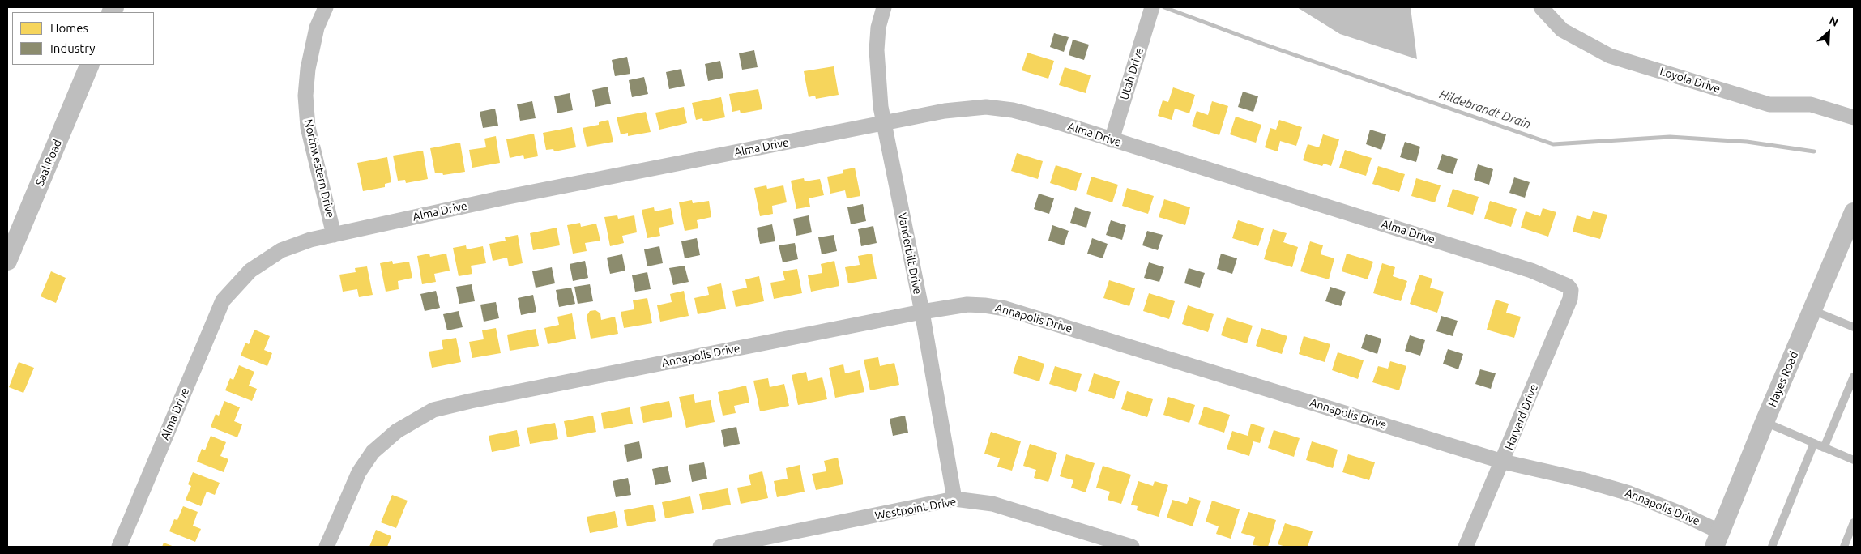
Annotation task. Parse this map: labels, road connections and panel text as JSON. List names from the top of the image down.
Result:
{
  "streets": {
    "street": [
      "Utah Drive",
      "Loyola Drive",
      "Alma Drive",
      "Saal Road",
      "Northwestern Drive",
      "Vanderbilt Drive",
      "Annapolis Drive",
      "Hayes Road",
      "Harvard Drive",
      "Westpoint Drive"
    ]
  },
  "crossings": [
    ["Utah Drive", "Alma Drive"],
    ["Alma Drive", "Northwestern Drive"],
    ["Alma Drive", "Vanderbilt Drive"],
    ["Alma Drive", "Harvard Drive"],
    ["Vanderbilt Drive", "Annapolis Drive"],
    ["Vanderbilt Drive", "Westpoint Drive"],
    ["Annapolis Drive", "Hayes Road"],
    ["Annapolis Drive", "Harvard Drive"]
  ],
  "water": ["Hildebrandt Drain"],
  "legend": ["Homes", "Industry"],
  "north": "top right"
}
